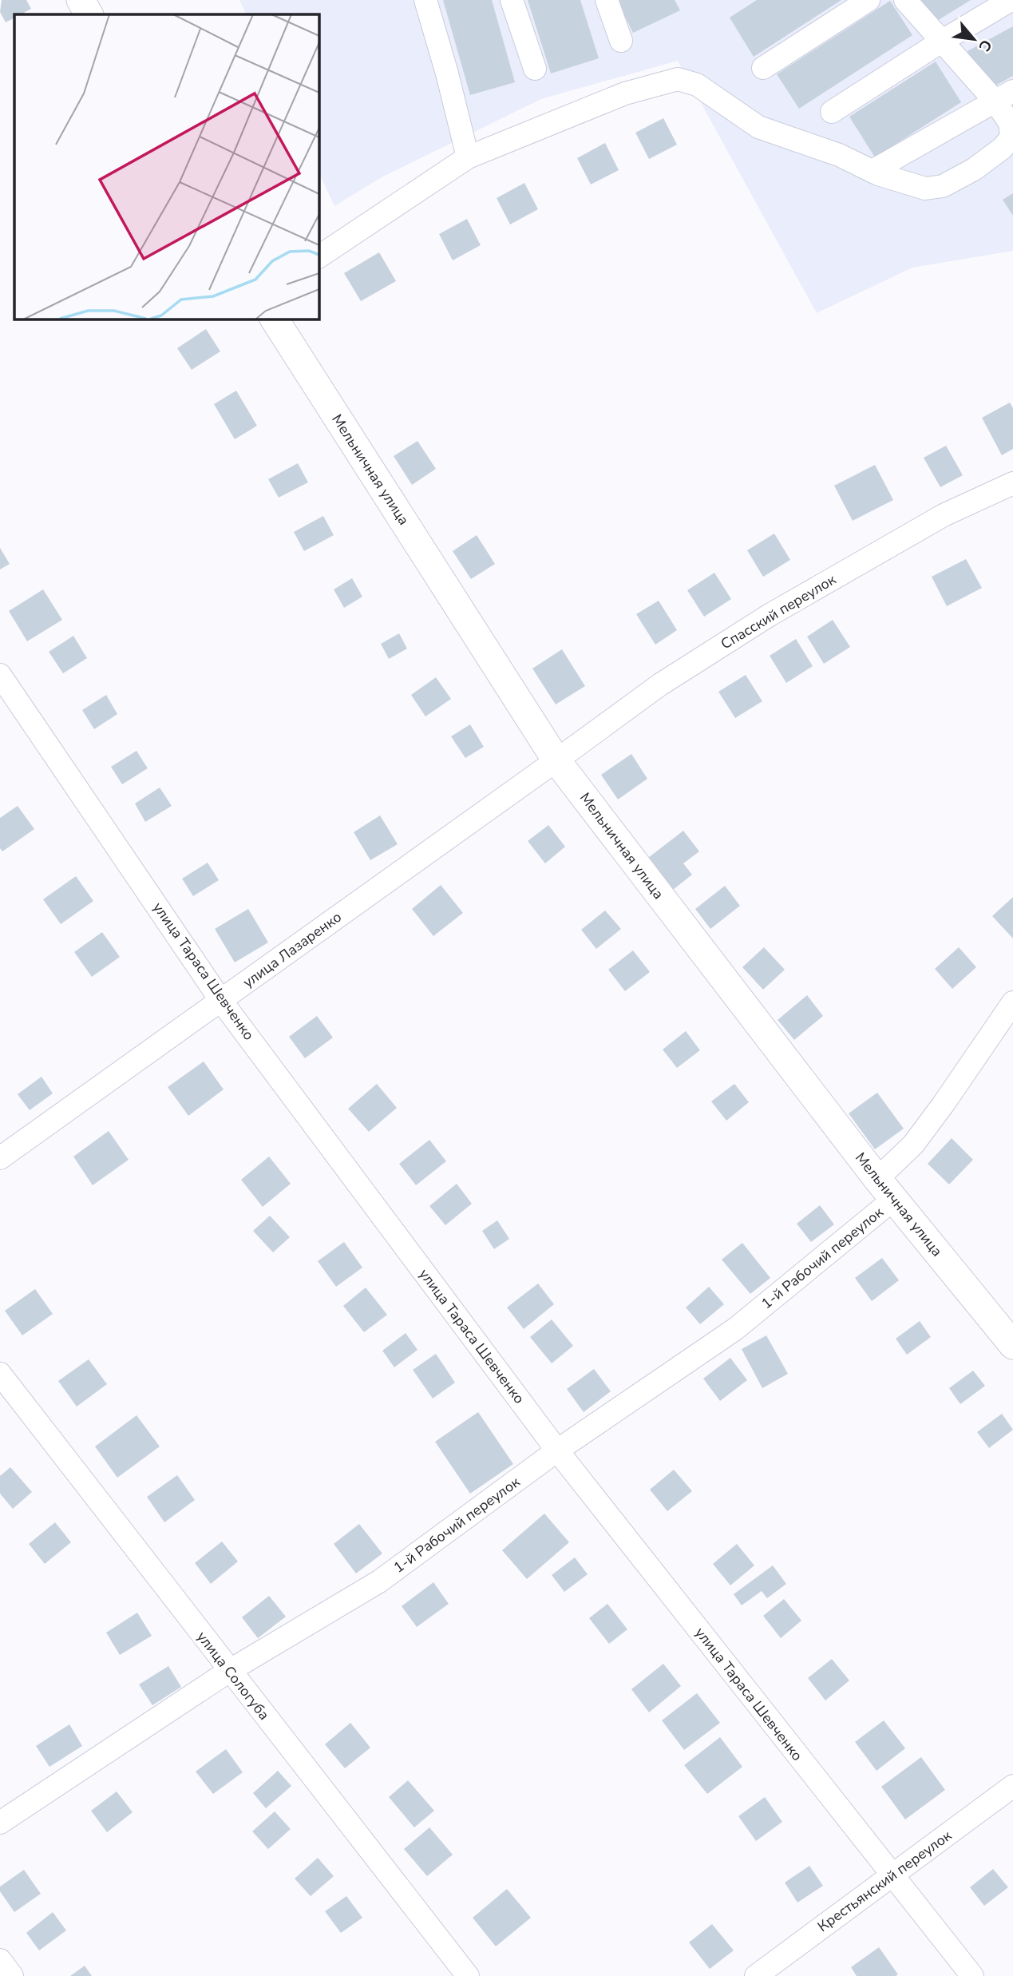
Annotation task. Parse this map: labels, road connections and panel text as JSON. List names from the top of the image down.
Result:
{
  "streets": {
    "main road": ["Мельничная улица"],
    "street": [
      "Спасский переулок",
      "улица Лазаренко",
      "улица Тараса Шевченко",
      "1-й Рабочий переулок",
      "улица Сологуба",
      "Крестьянский переулок"
    ]
  },
  "crossings": [
    ["Мельничная улица", "Спасский переулок"],
    ["Мельничная улица", "улица Лазаренко"],
    ["Мельничная улица", "1-й Рабочий переулок"],
    ["Спасский переулок", "улица Лазаренко"],
    ["улица Лазаренко", "улица Тараса Шевченко"],
    ["улица Тараса Шевченко", "1-й Рабочий переулок"],
    ["улица Тараса Шевченко", "Крестьянский переулок"],
    ["1-й Рабочий переулок", "улица Сологуба"]
  ],
  "north": "bottom right"
}
